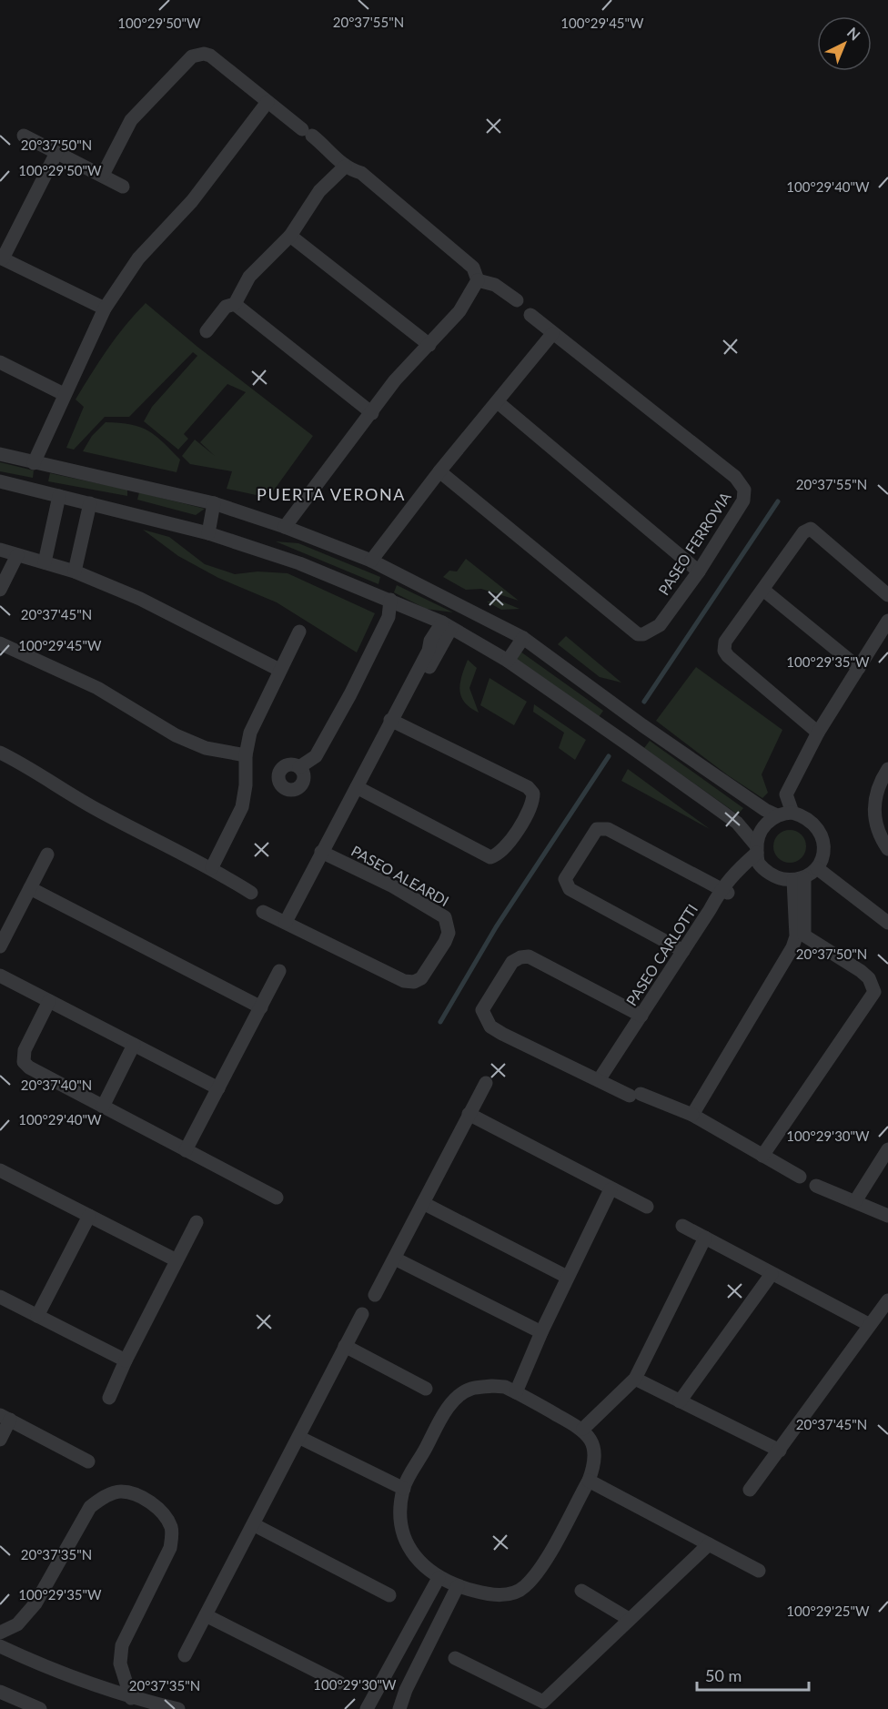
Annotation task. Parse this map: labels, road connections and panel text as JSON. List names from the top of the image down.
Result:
{
  "streets": {
    "street": ["PASEO FERROVIA", "PASEO ALEARDI", "PASEO CARLOTTI"]
  },
  "districts": ["PUERTA VERONA"],
  "scale_bar": "50 m",
  "north": "top right",
  "coordinates": [
    "20°37'55\"N",
    "100°29'50\"W",
    "100°29'45\"W",
    "20°37'50\"N",
    "100°29'40\"W",
    "20°37'45\"N",
    "100°29'35\"W",
    "20°37'40\"N",
    "100°29'30\"W",
    "20°37'35\"N",
    "100°29'25\"W"
  ]
}
